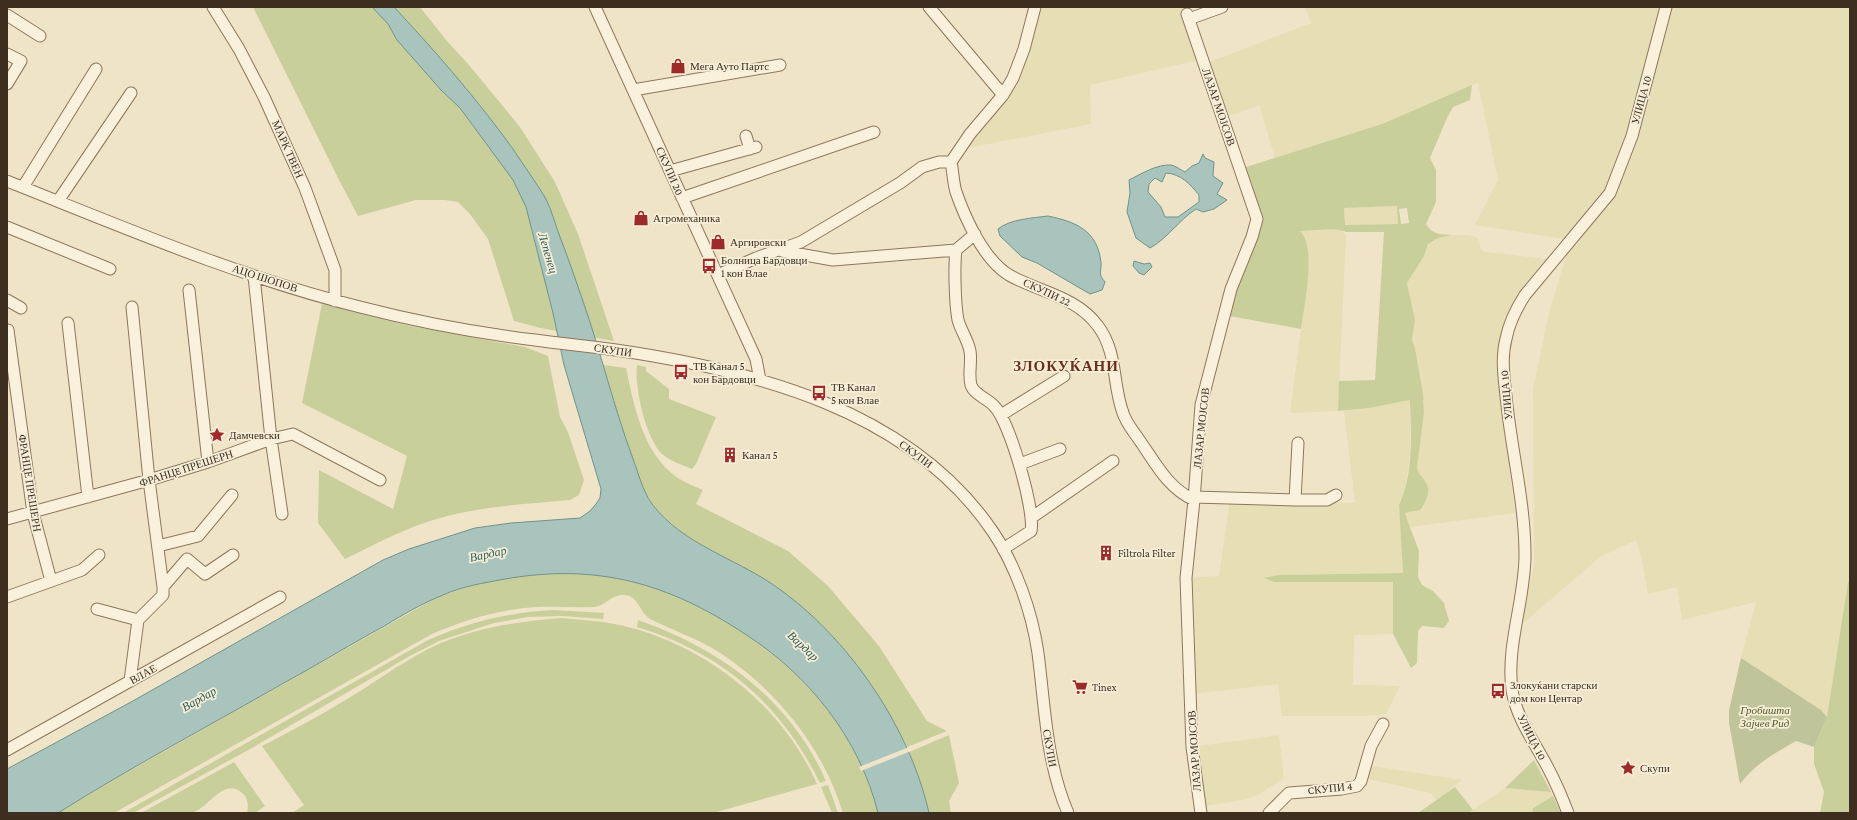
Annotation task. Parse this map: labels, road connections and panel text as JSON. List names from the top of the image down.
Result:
{
  "streets": {
    "street": [
      "УЛИЦА 10",
      "ЛАЗАР МОЈСОВ",
      "МАРК ТВЕН",
      "СКУПИ 20",
      "АЦО ШОПОВ",
      "СКУПИ 22",
      "СКУПИ",
      "ФРАНЦE ПРЕШЕРН",
      "ФРАНЦЕ ПРЕШЕРН",
      "ВЛАЕ",
      "CКУПИ 4"
    ]
  },
  "crossings": [
    ["ЛАЗАР МОЈСОВ", "СКУПИ 22"],
    ["МАРК ТВЕН", "АЦО ШОПОВ"],
    ["СКУПИ 20", "СКУПИ"],
    ["АЦО ШОПОВ", "СКУПИ"],
    ["ФРАНЦE ПРЕШЕРН", "ФРАНЦЕ ПРЕШЕРН"]
  ],
  "districts": ["ЗЛОКУЌАНИ"],
  "water": ["Лепенец", "Вардар"],
  "parks": ["Гробишта Зајчев Рид"],
  "places": {
    "shop": ["Мега Ауто Партс", "Агромеханика", "Аргировски"],
    "bus stop": [
      "Болница Бардовци 1 кон Влае",
      "ТВ Канал 5 кон Бардовци",
      "ТВ Канал 5 кон Влае",
      "Злокуќани старски дом кон Центар"
    ],
    "place": ["Дамчевски", "Скупи"],
    "building": ["Канал 5", "Filtrola Filter"],
    "supermarket": ["Tinex"]
  }
}
